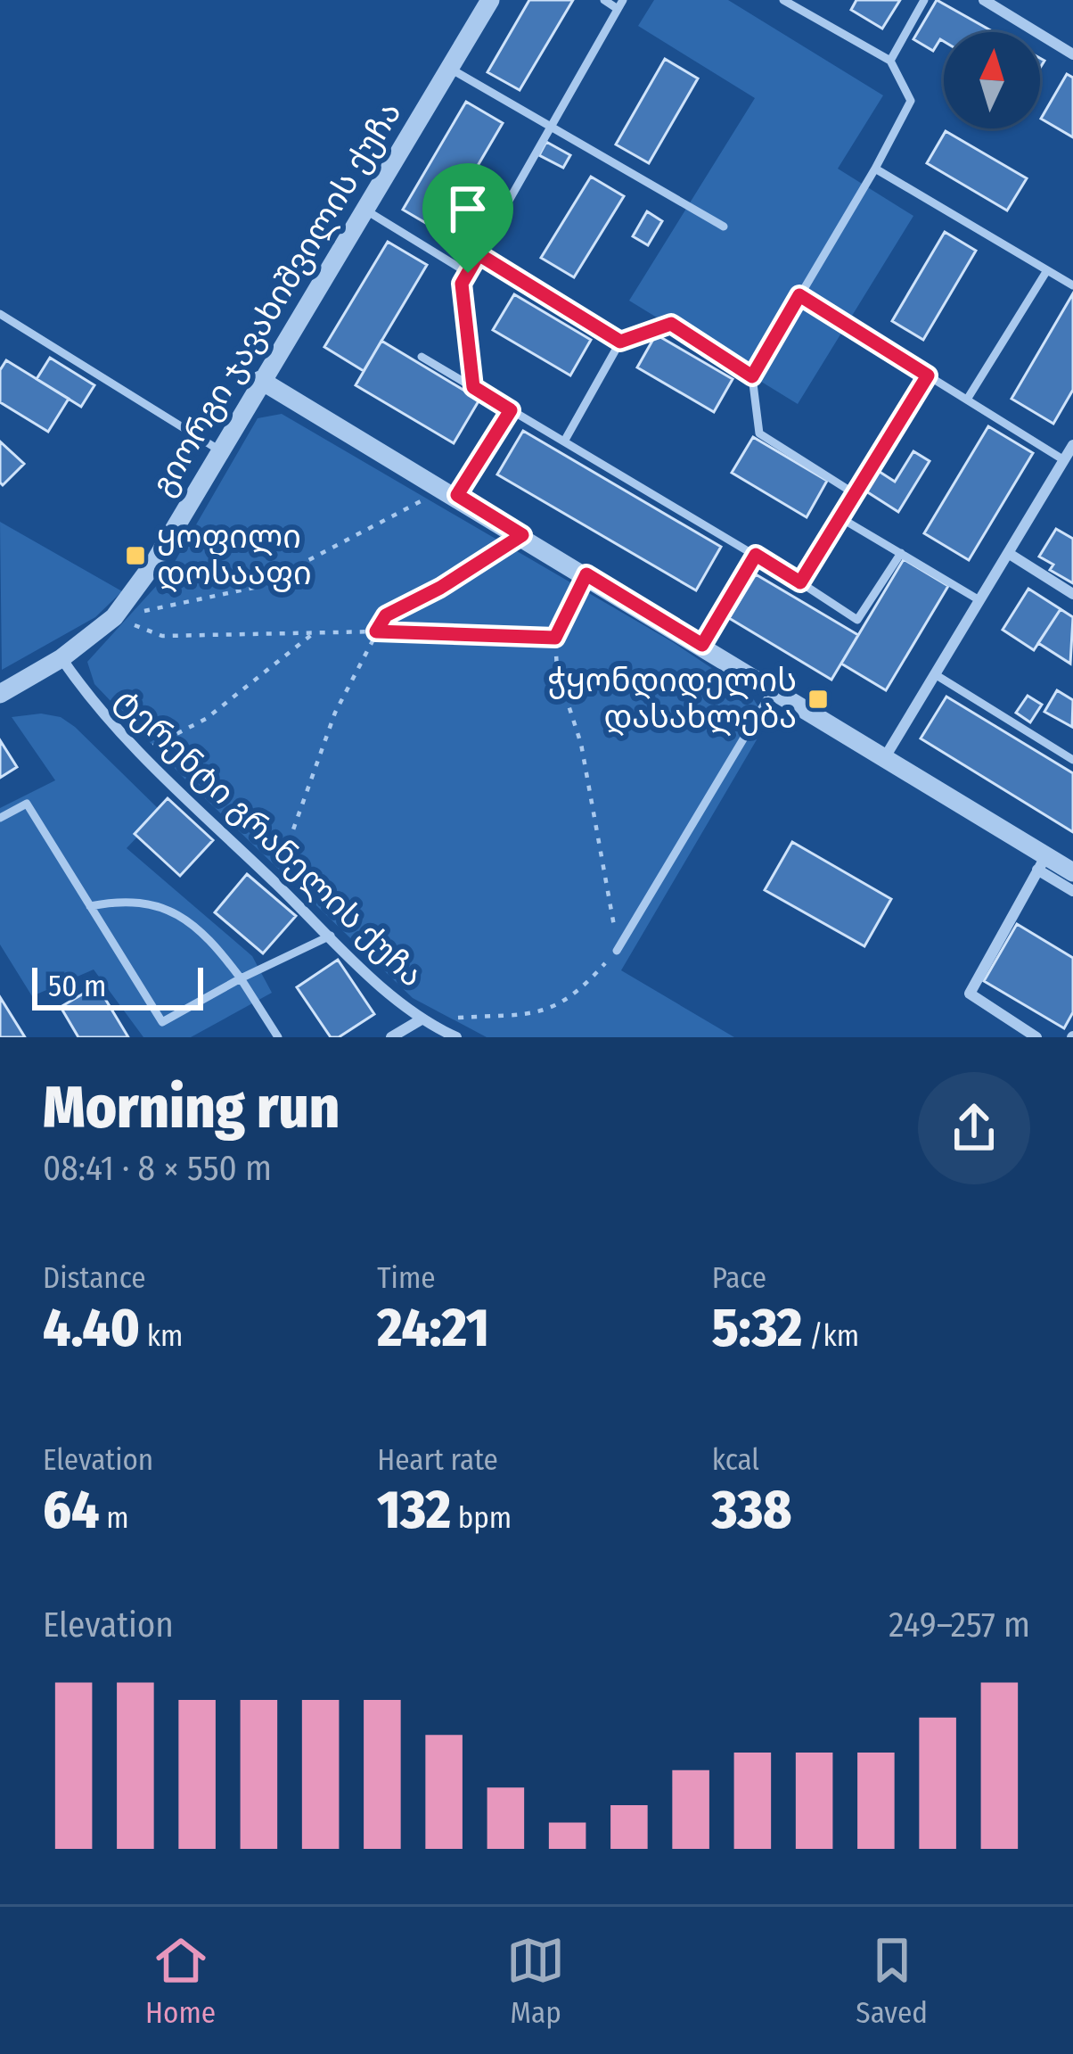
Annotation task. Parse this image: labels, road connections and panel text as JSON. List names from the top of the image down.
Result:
{
  "streets": {
    "street": ["გიორგი ჯავახიშვილის ქუჩა", "ტერენტი გრანელის ქუჩა"]
  },
  "crossings": [
    ["გიორგი ჯავახიშვილის ქუჩა", "ტერენტი გრანელის ქუჩა"]
  ],
  "places": {
    "transit": ["ყოფილი დოსააფი", "ჭყონდიდელის დასახლება"]
  },
  "scale_bar": "50 m",
  "north": "top",
  "page": {
    "scale": "50 m",
    "heading": ["Morning run", "08:41 · 8 × 550 m"],
    "stats": [
      ["Distance", "4.40 km"],
      ["Time", "24:21"],
      ["Pace", "5:32 /km"],
      ["Elevation", "64 m"],
      ["Heart rate", "132 bpm"],
      ["kcal", "338"]
    ],
    "chart": ["Elevation", "249–257 m"],
    "tabs": ["Home", "Map", "Saved"]
  }
}
